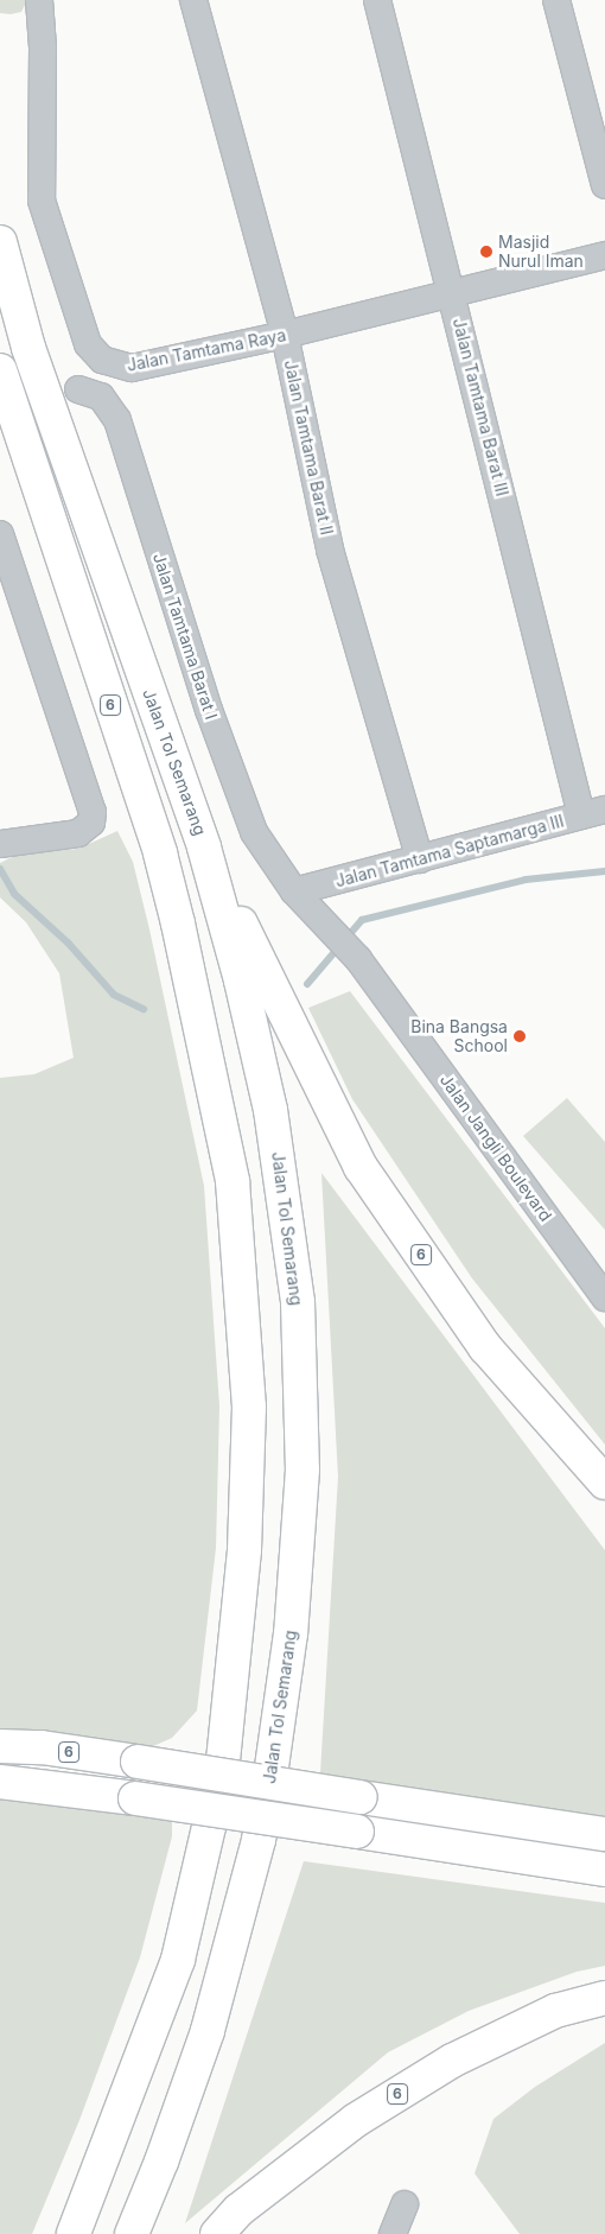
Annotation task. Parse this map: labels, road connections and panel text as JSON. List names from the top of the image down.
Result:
{
  "streets": {
    "highway": ["6", "Jalan Tol Semarang"],
    "street": [
      "Jalan Tamtama Raya",
      "Jalan Tamtama Barat III",
      "Jalan Tamtama Barat II",
      "Jalan Tamtama Barat I",
      "Jalan Tamtama Saptamarga III",
      "Jalan Jangli Boulevard"
    ]
  },
  "crossings": [
    ["Jalan Tamtama Raya", "Jalan Tamtama Barat III"],
    ["Jalan Tamtama Raya", "Jalan Tamtama Barat II"],
    ["Jalan Tamtama Barat III", "Jalan Tamtama Saptamarga III"],
    ["Jalan Tamtama Barat II", "Jalan Tamtama Saptamarga III"],
    ["Jalan Tamtama Barat I", "Jalan Tamtama Saptamarga III"],
    ["Jalan Tamtama Barat I", "Jalan Jangli Boulevard"],
    ["6", "Jalan Tol Semarang"],
    ["Jalan Tamtama Saptamarga III", "Jalan Jangli Boulevard"]
  ],
  "places": ["Masjid Nurul Iman", "Bina Bangsa School"]
}
